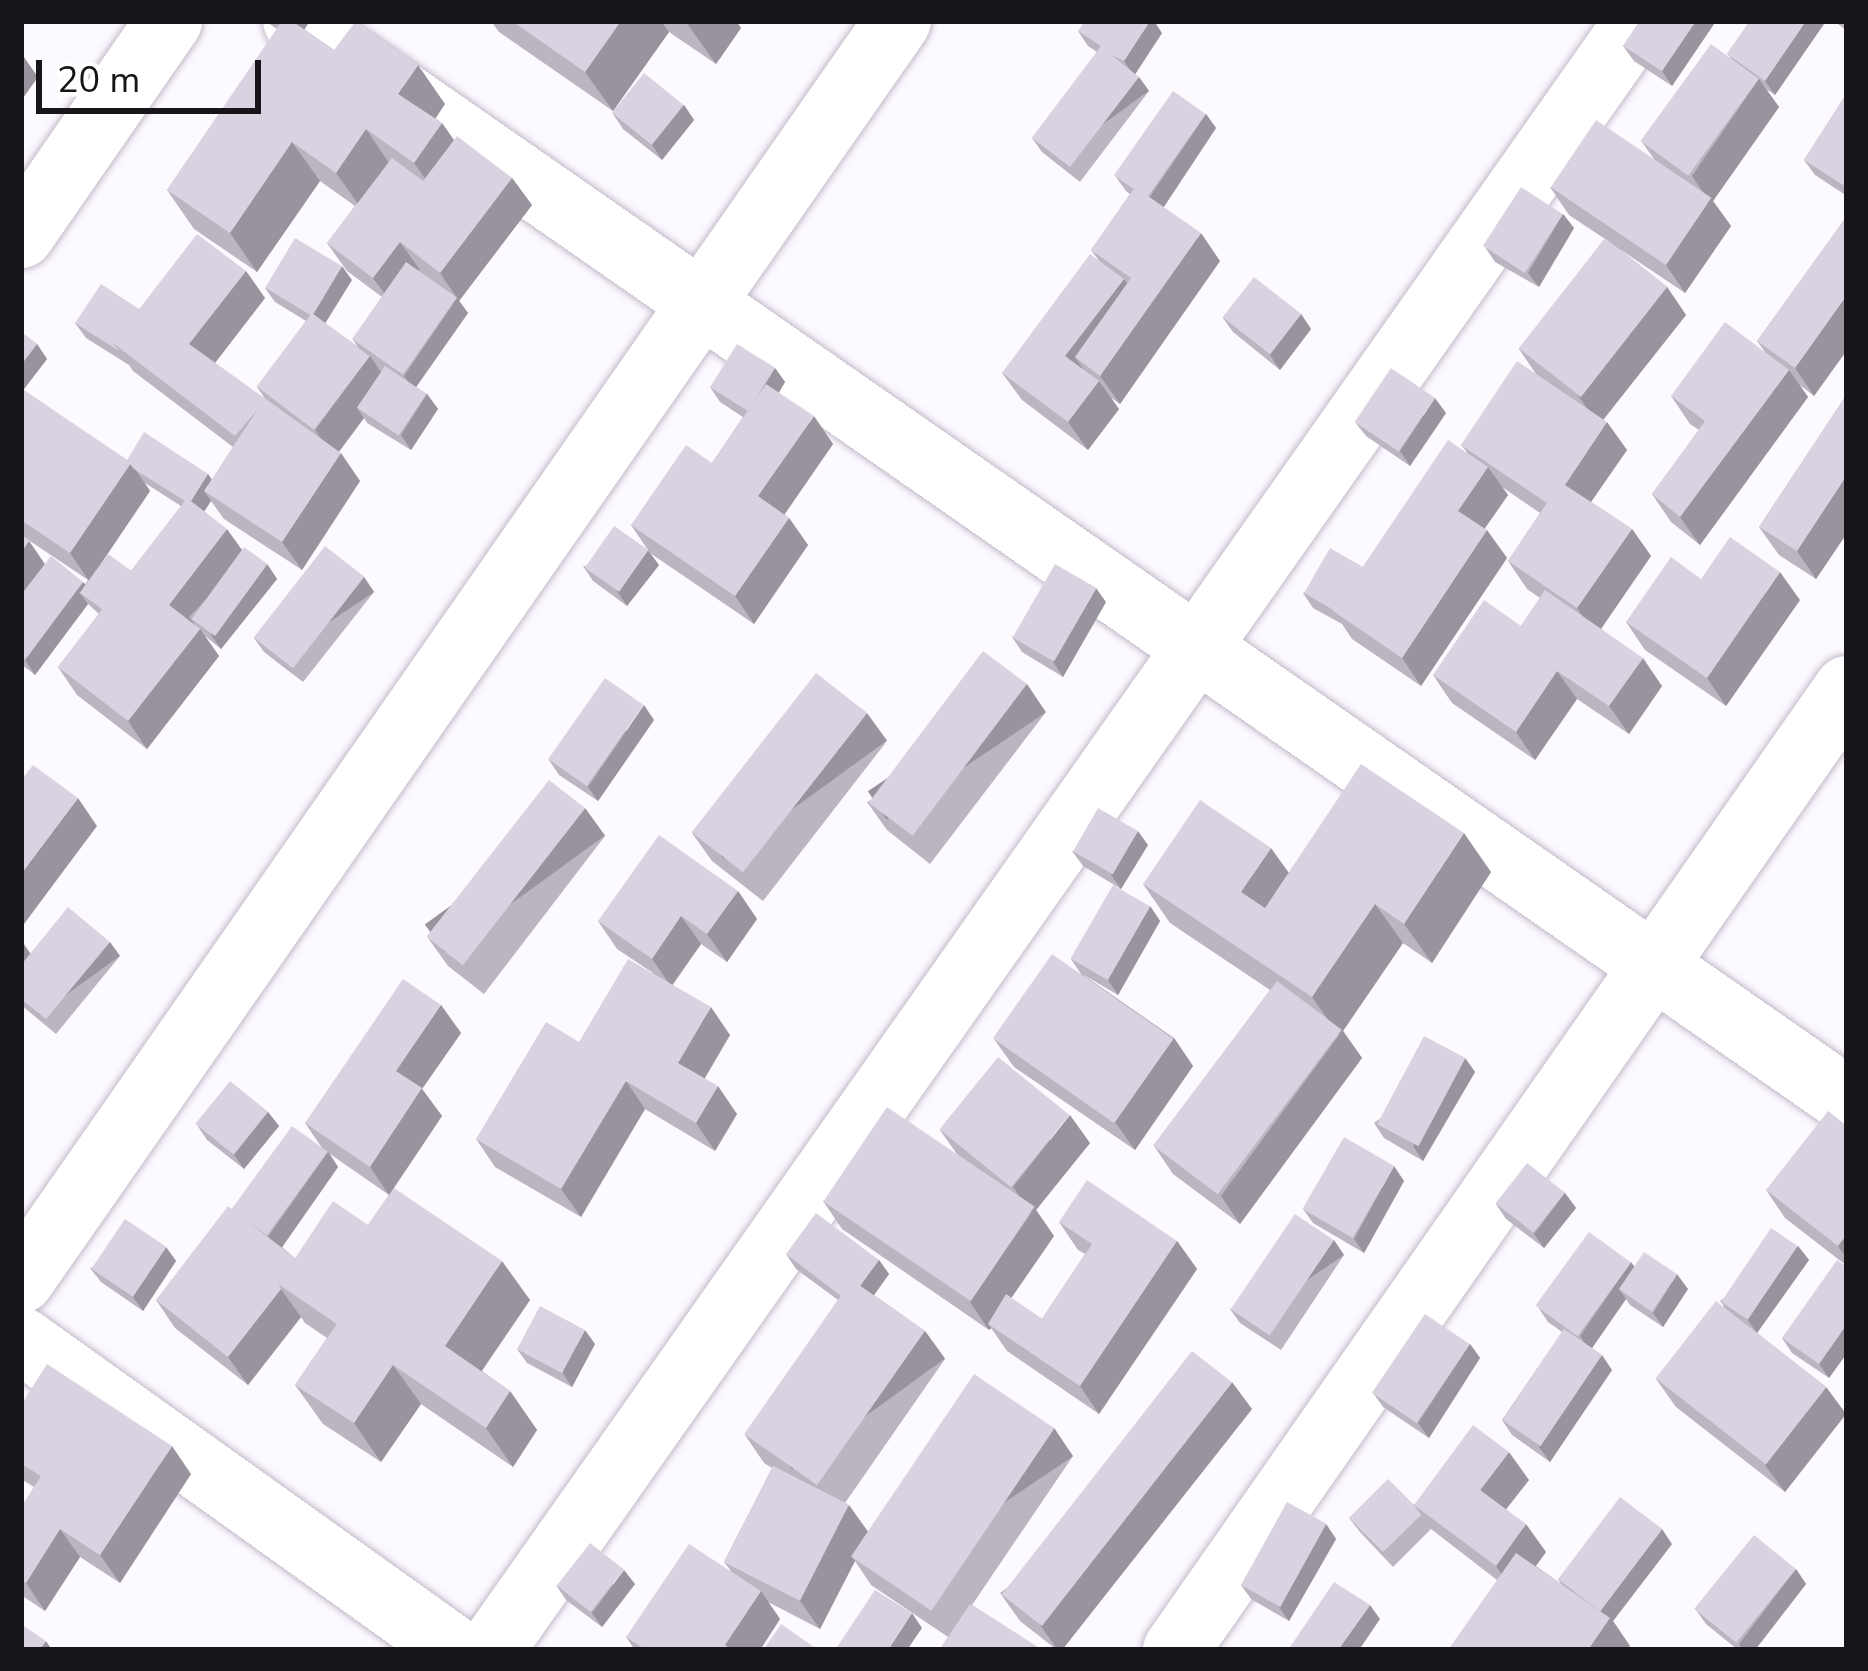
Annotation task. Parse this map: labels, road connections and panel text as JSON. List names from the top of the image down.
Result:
{
  "scale_bar": "20 m"
}
